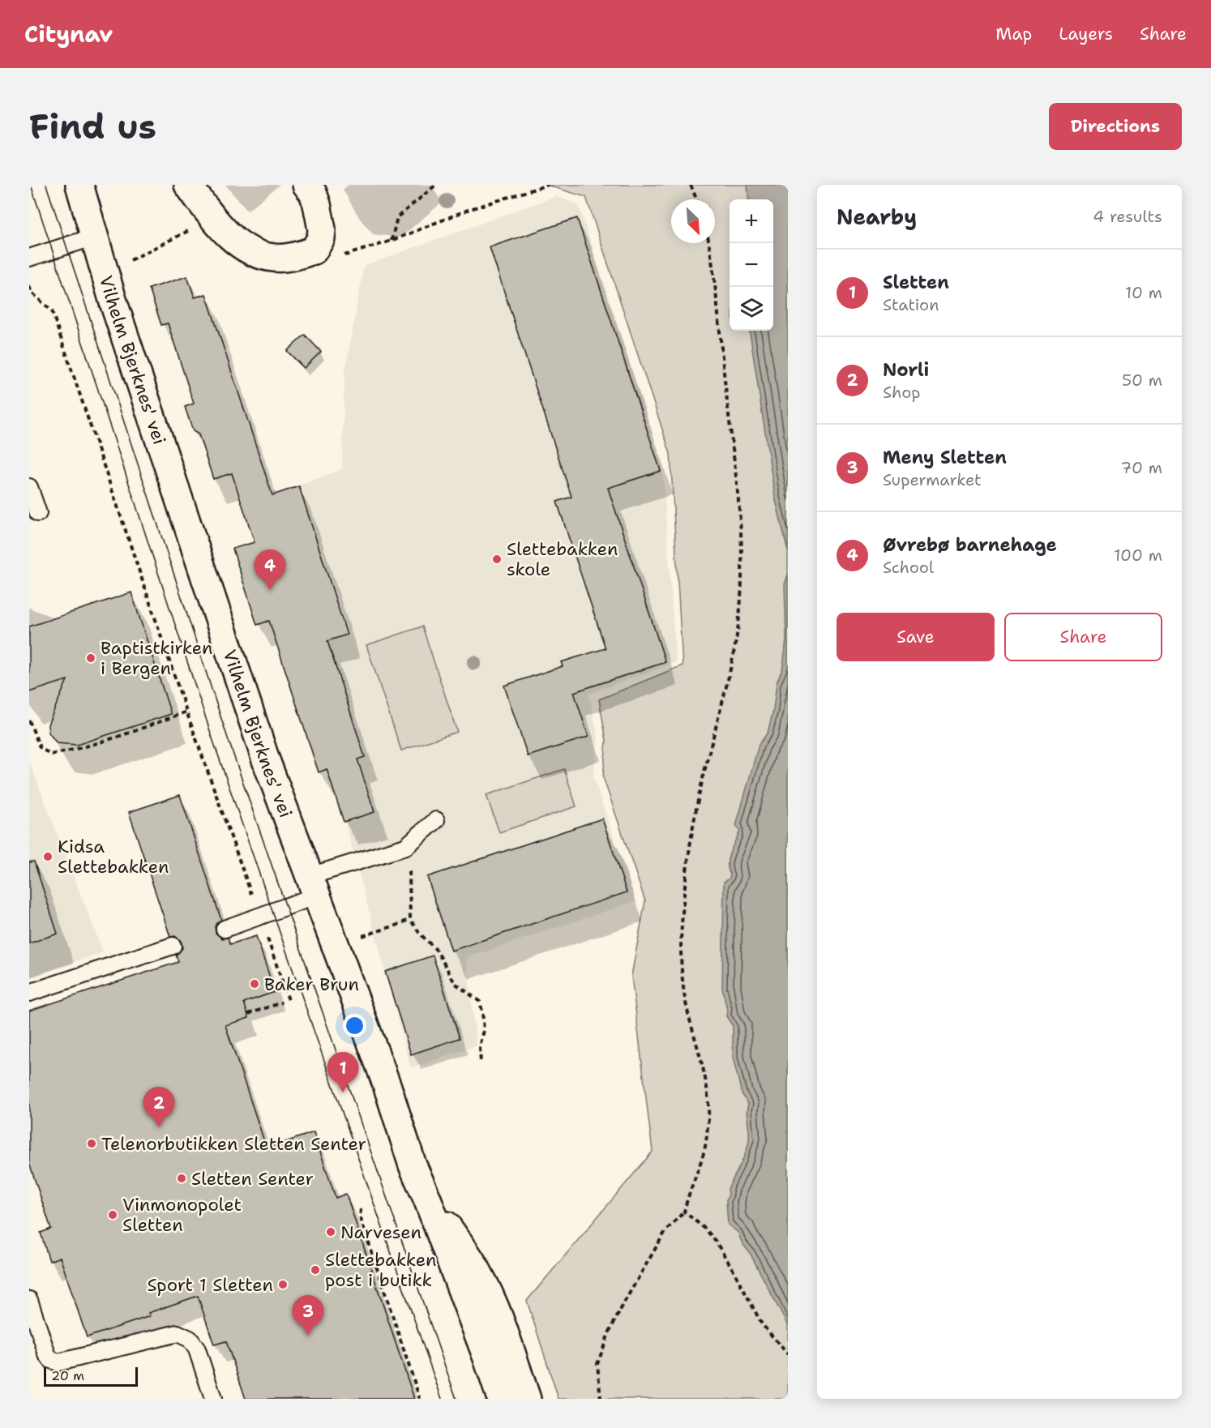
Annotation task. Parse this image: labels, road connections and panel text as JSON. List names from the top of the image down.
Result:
{
  "streets": {
    "main road": ["Vilhelm Bjerknes' vei"]
  },
  "places": [
    "Slettebakken skole",
    "Baptistkirken i Bergen",
    "Kidsa Slettebakken",
    "Baker Brun",
    "Telenorbutikken Sletten Senter",
    "Sletten Senter",
    "Vinmonopolet Sletten",
    "Narvesen",
    "Slettebakken post i butikk",
    "Sport 1 Sletten"
  ],
  "scale_bar": "20 m",
  "north": "bottom right",
  "page": {
    "header": "Citynav",
    "nav": ["Map", "Layers", "Share"],
    "buttons": [
      "Directions",
      ["Save", "Share"]
    ],
    "title": "Find us",
    "heading": ["Nearby", "4 results"],
    "map_buttons": ["+", "−"],
    "list": [
      {
        "mark": "1",
        "name": "Sletten",
        "note": "Station",
        "value": "10 m"
      },
      {
        "mark": "2",
        "name": "Norli",
        "note": "Shop",
        "value": "50 m"
      },
      {
        "mark": "3",
        "name": "Meny Sletten",
        "note": "Supermarket",
        "value": "70 m"
      },
      {
        "mark": "4",
        "name": "Øvrebø barnehage",
        "note": "School",
        "value": "100 m"
      }
    ],
    "pins": [
      "4",
      "1",
      "2",
      "3"
    ],
    "scale": "20 m"
  }
}
